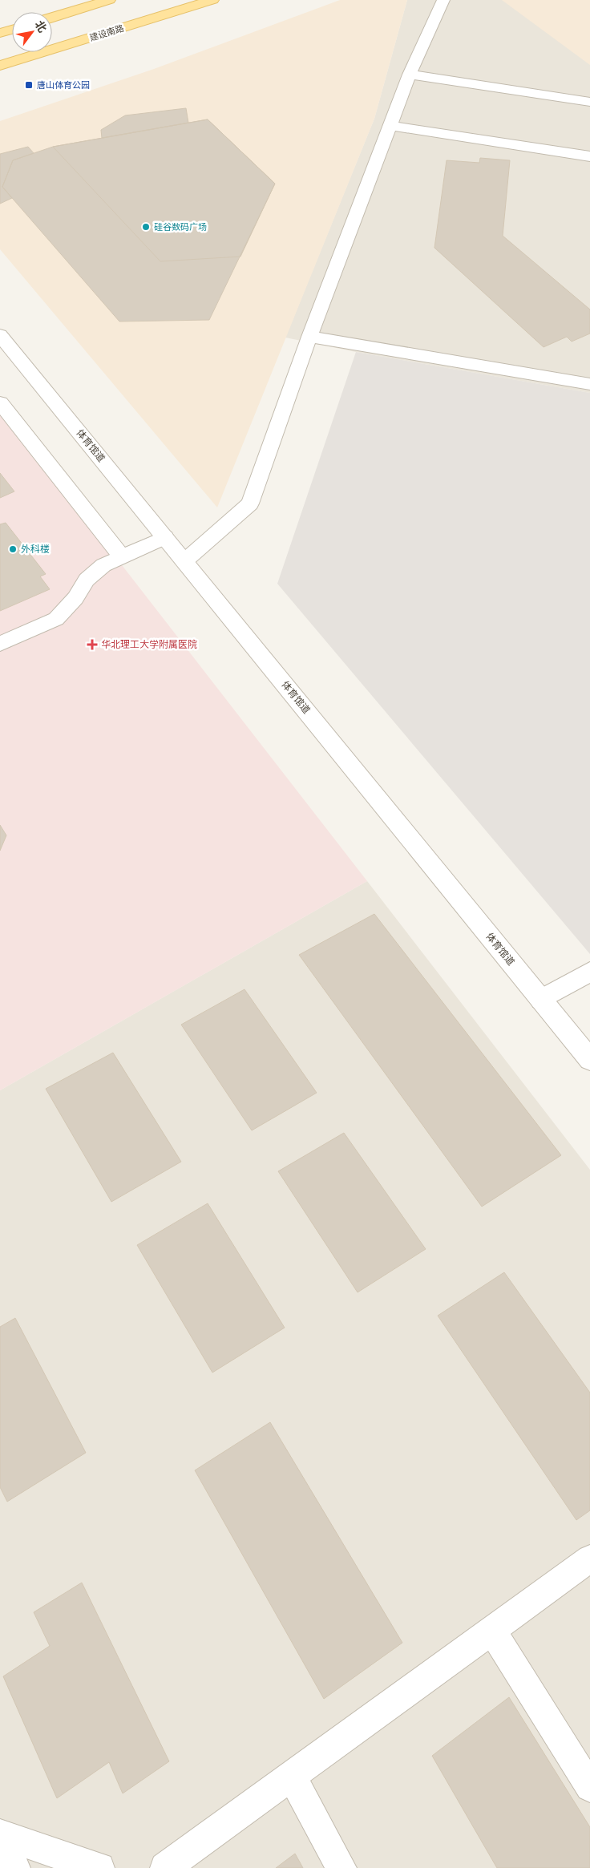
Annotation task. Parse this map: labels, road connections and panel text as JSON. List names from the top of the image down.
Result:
{
  "streets": {
    "main road": ["建设南路"],
    "street": ["体育馆道"]
  },
  "places": {
    "transit": ["唐山体育公园"],
    "other": ["硅谷数码广场", "外科楼"],
    "health": ["华北理工大学附属医院"]
  },
  "north": "top right"
}
